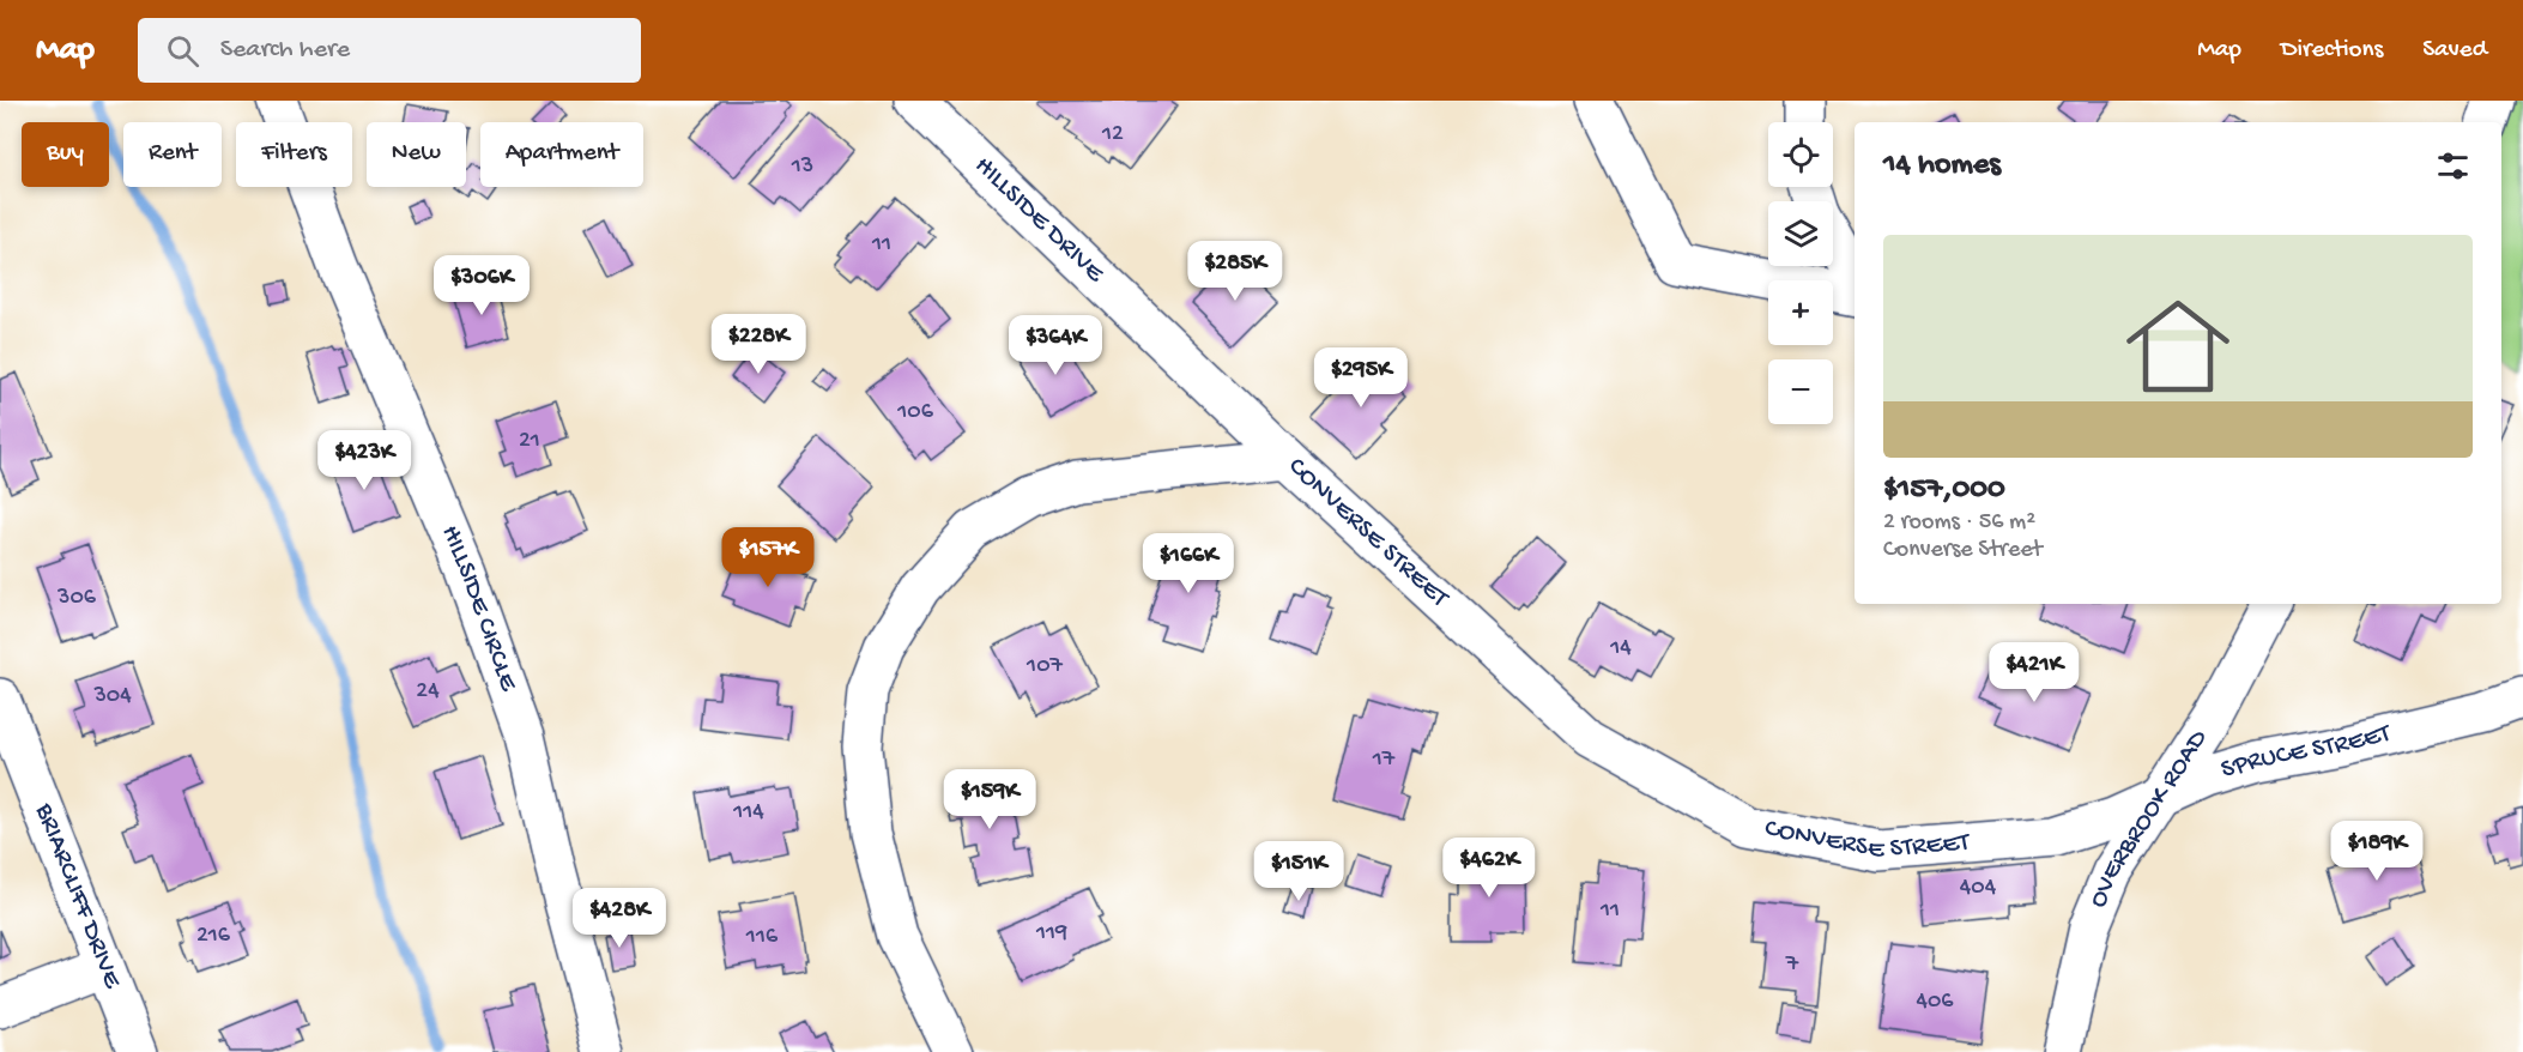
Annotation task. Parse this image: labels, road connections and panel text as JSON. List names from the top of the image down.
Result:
{
  "streets": {
    "street": [
      "HILLSIDE DRIVE",
      "CONVERSE STREET",
      "HILLSIDE CIRCLE",
      "SPRUCE STREET",
      "OVERBROOK ROAD",
      "BRIARCLIFF DRIVE"
    ]
  },
  "crossings": [
    ["HILLSIDE DRIVE", "CONVERSE STREET"],
    ["CONVERSE STREET", "SPRUCE STREET"],
    ["SPRUCE STREET", "OVERBROOK ROAD"]
  ],
  "house_numbers": [
    "12",
    "13",
    "11",
    "106",
    "21",
    "306",
    "14",
    "107",
    "24",
    "304",
    "17",
    "114",
    "404",
    "11",
    "119",
    "216",
    "116",
    "7",
    "406"
  ],
  "page": {
    "header": "Map",
    "search": "Search here",
    "nav": ["Map", "Directions", "Saved"],
    "map_buttons": ["+", "−"],
    "chip": [
      "Buy",
      "Rent",
      "Filters",
      "New",
      "Apartment"
    ],
    "heading": "14 homes",
    "list": [
      {
        "name": "$157,000",
        "note": "2 rooms · 56 m² · Converse Street"
      }
    ],
    "price": [
      "$285K",
      "$306K",
      "$228K",
      "$364K",
      "$295K",
      "$423K",
      "$157K",
      "$166K",
      "$421K",
      "$159K",
      "$189K",
      "$462K",
      "$151K",
      "$428K"
    ]
  }
}
